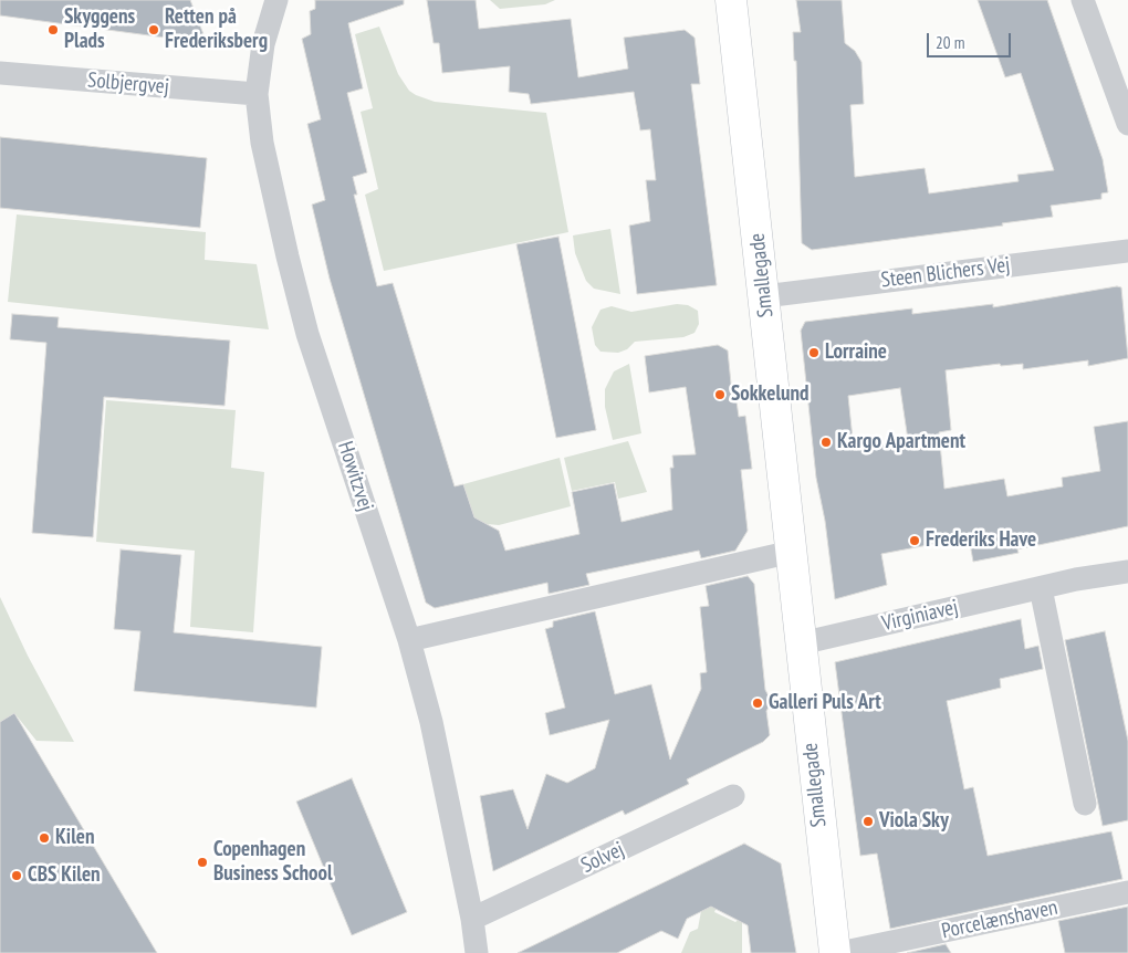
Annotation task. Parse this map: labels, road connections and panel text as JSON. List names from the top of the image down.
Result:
{
  "streets": {
    "street": [
      "Solbjergvej",
      "Steen Blichers Vej",
      "Smallegade",
      "Howitzvej",
      "Virginiavej",
      "Solvej",
      "Porcelænshaven"
    ]
  },
  "crossings": [
    ["Solbjergvej", "Howitzvej"],
    ["Steen Blichers Vej", "Smallegade"],
    ["Smallegade", "Virginiavej"],
    ["Howitzvej", "Solvej"]
  ],
  "places": [
    "Skyggens Plads",
    "Retten på Frederiksberg",
    "Lorraine",
    "Sokkelund",
    "Kargo Apartment",
    "Frederiks Have",
    "Galleri Puls Art",
    "Viola Sky",
    "Kilen",
    "Copenhagen Business School",
    "CBS Kilen"
  ],
  "scale_bar": "20 m"
}
